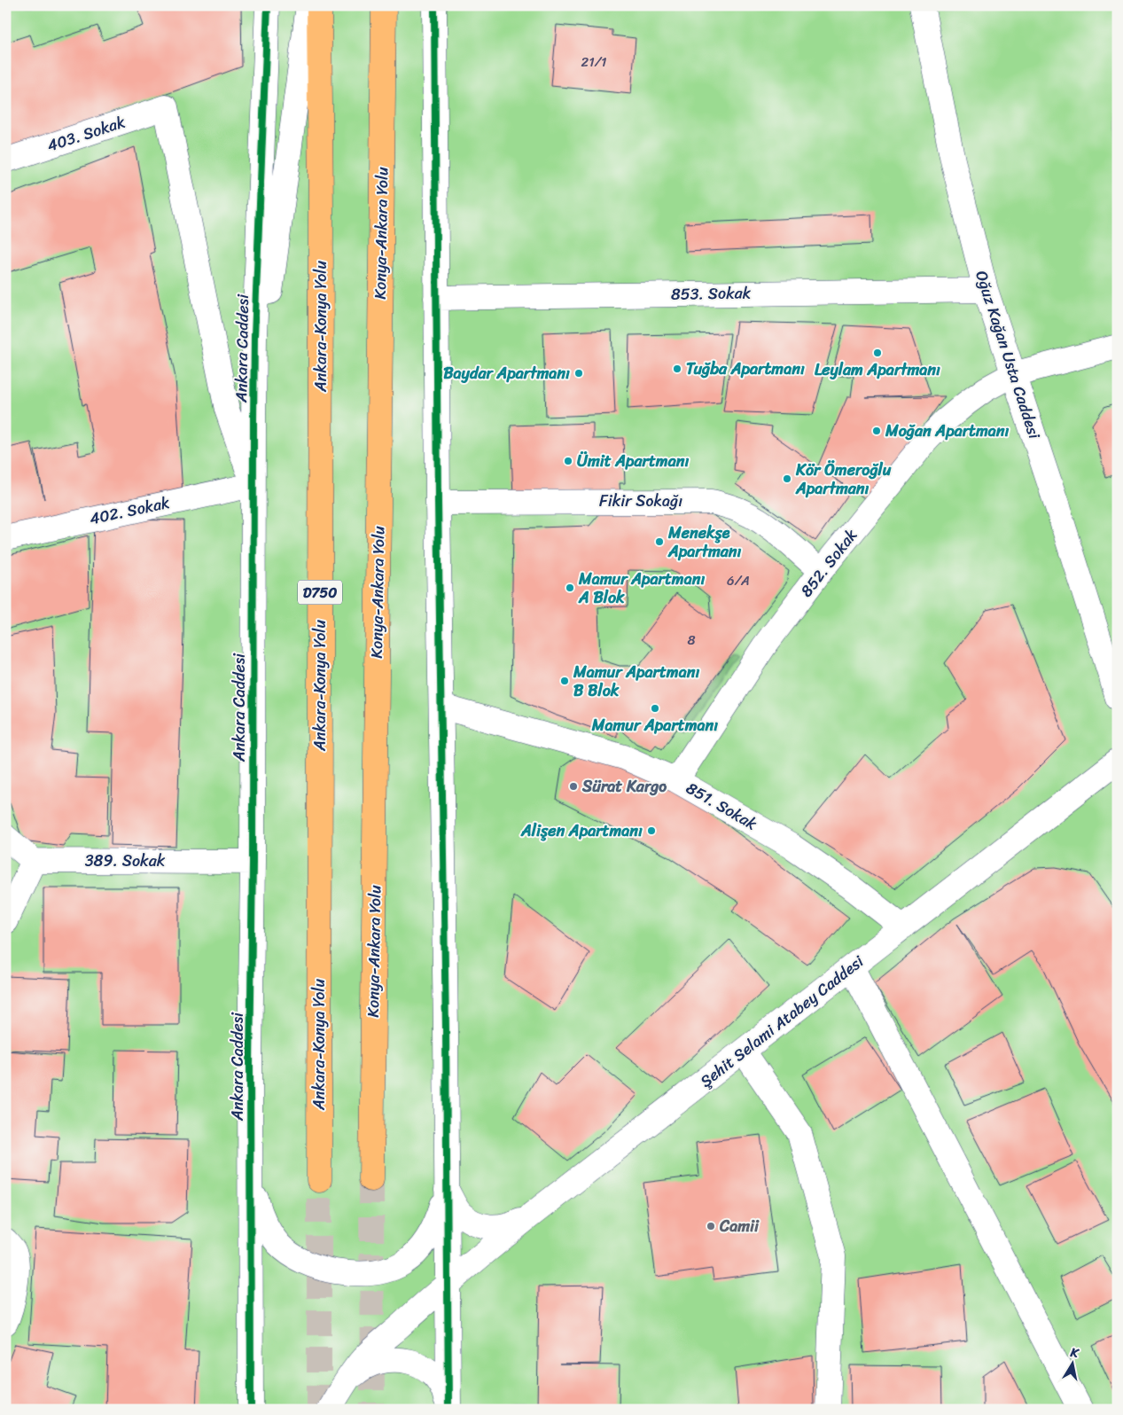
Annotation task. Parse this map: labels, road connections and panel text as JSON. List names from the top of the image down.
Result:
{
  "streets": {
    "highway": ["Konya-Ankara Yolu", "Ankara-Konya Yolu", "D750"],
    "street": [
      "403. Sokak",
      "853. Sokak",
      "Ankara Caddesi",
      "Oğuz Kağan Usta Caddesi",
      "Fikir Sokağı",
      "402. Sokak",
      "852. Sokak",
      "851. Sokak",
      "389. Sokak",
      "Şehit Selami Atabey Caddesi"
    ]
  },
  "crossings": [
    ["403. Sokak", "Ankara Caddesi"],
    ["403. Sokak", "402. Sokak"],
    ["853. Sokak", "Oğuz Kağan Usta Caddesi"],
    ["Ankara Caddesi", "402. Sokak"],
    ["Ankara Caddesi", "389. Sokak"],
    ["Oğuz Kağan Usta Caddesi", "852. Sokak"],
    ["Fikir Sokağı", "852. Sokak"],
    ["852. Sokak", "851. Sokak"],
    ["851. Sokak", "Şehit Selami Atabey Caddesi"]
  ],
  "places": [
    "Leylam Apartmanı",
    "Tuğba Apartmanı",
    "Baydar Apartmanı",
    "Moğan Apartmanı",
    "Ümit Apartmanı",
    "Kör Ömeroğlu Apartmanı",
    "Menekşe Apartmanı",
    "Mamur Apartmanı A Blok",
    "Mamur Apartmanı B Blok",
    "Mamur Apartmanı",
    "Sürat Kargo",
    "Alişen Apartmanı",
    "Camii"
  ],
  "house_numbers": ["21/1", "6/A", "8"],
  "north": "top"
}
